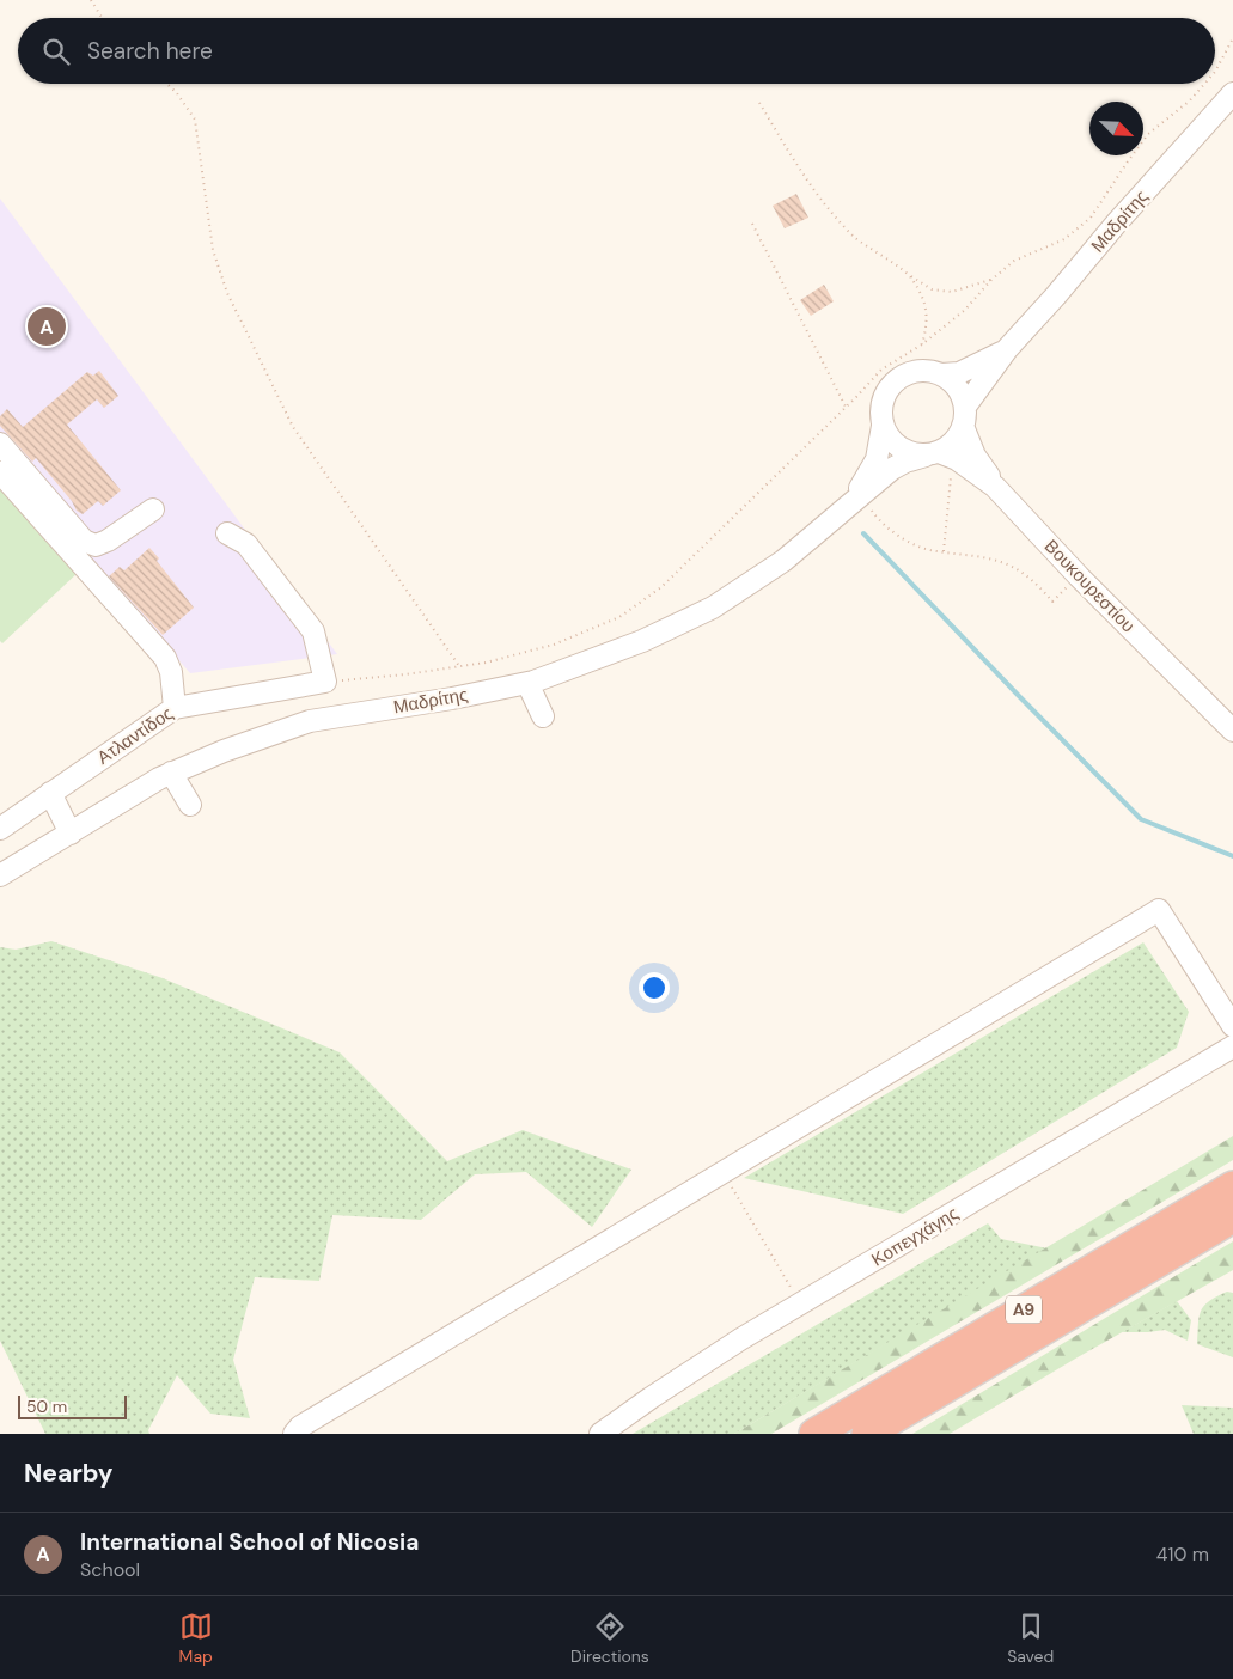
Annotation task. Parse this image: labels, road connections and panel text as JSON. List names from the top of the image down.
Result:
{
  "streets": {
    "highway": ["A9"],
    "street": [
      "Μαδρίτης",
      "Βουκουρεστίου",
      "Ατλαντίδος",
      "Κοπεγχάγης"
    ]
  },
  "crossings": [
    ["Μαδρίτης", "Βουκουρεστίου"]
  ],
  "scale_bar": "50 m",
  "north": "bottom right",
  "page": {
    "search": "Search here",
    "pins": "A",
    "scale": "50 m",
    "heading": "Nearby",
    "list": [
      {
        "mark": "A",
        "name": "International School of Nicosia",
        "note": "School",
        "value": "410 m"
      }
    ],
    "nav": ["Map", "Directions", "Saved"]
  }
}
